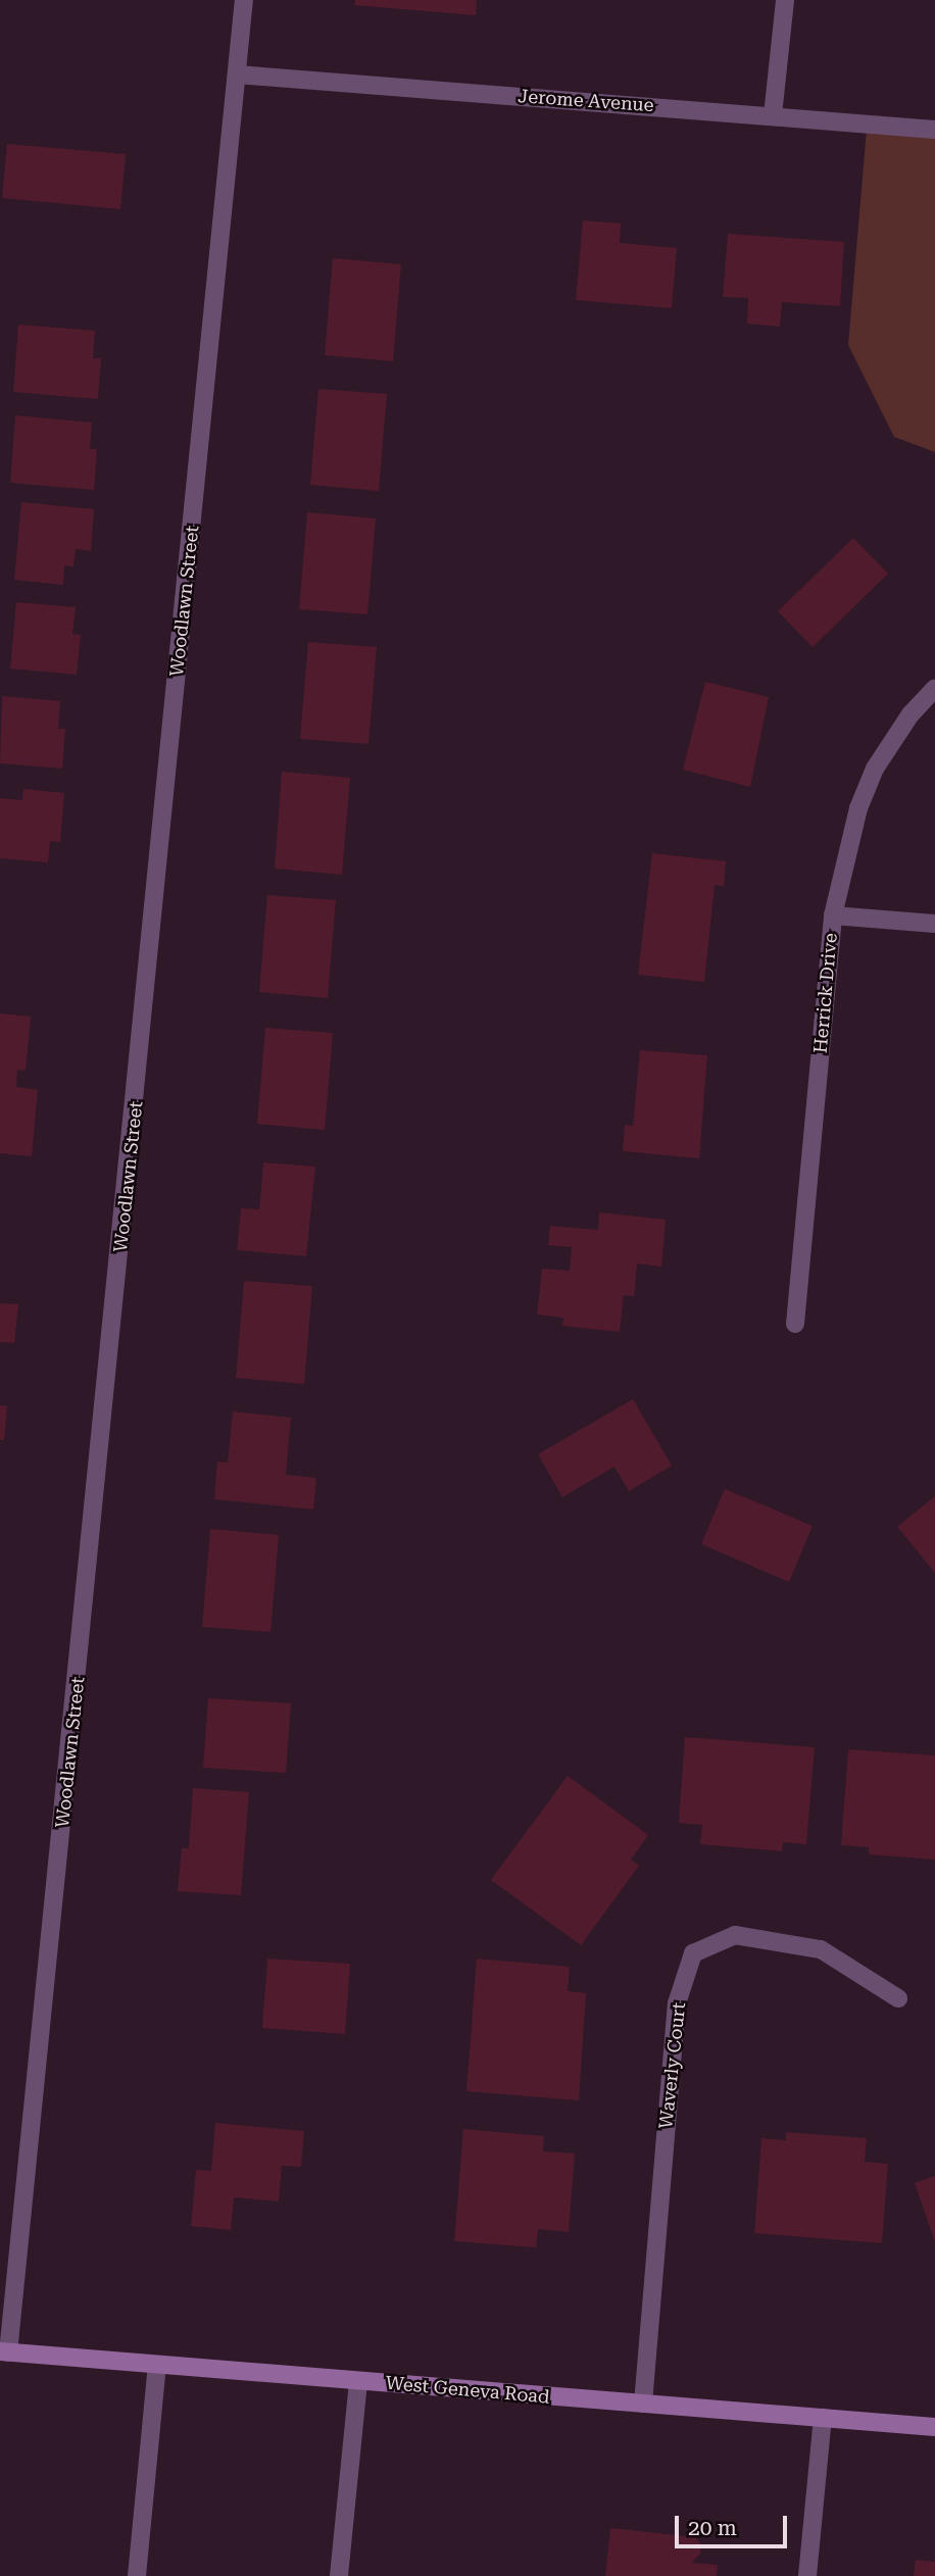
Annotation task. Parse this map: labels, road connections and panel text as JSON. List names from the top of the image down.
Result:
{
  "streets": {
    "main road": ["West Geneva Road"],
    "street": [
      "Jerome Avenue",
      "Woodlawn Street",
      "Herrick Drive",
      "Waverly Court"
    ]
  },
  "crossings": [
    ["Jerome Avenue", "Woodlawn Street"],
    ["Woodlawn Street", "West Geneva Road"],
    ["Waverly Court", "West Geneva Road"]
  ],
  "scale_bar": "20 m"
}
